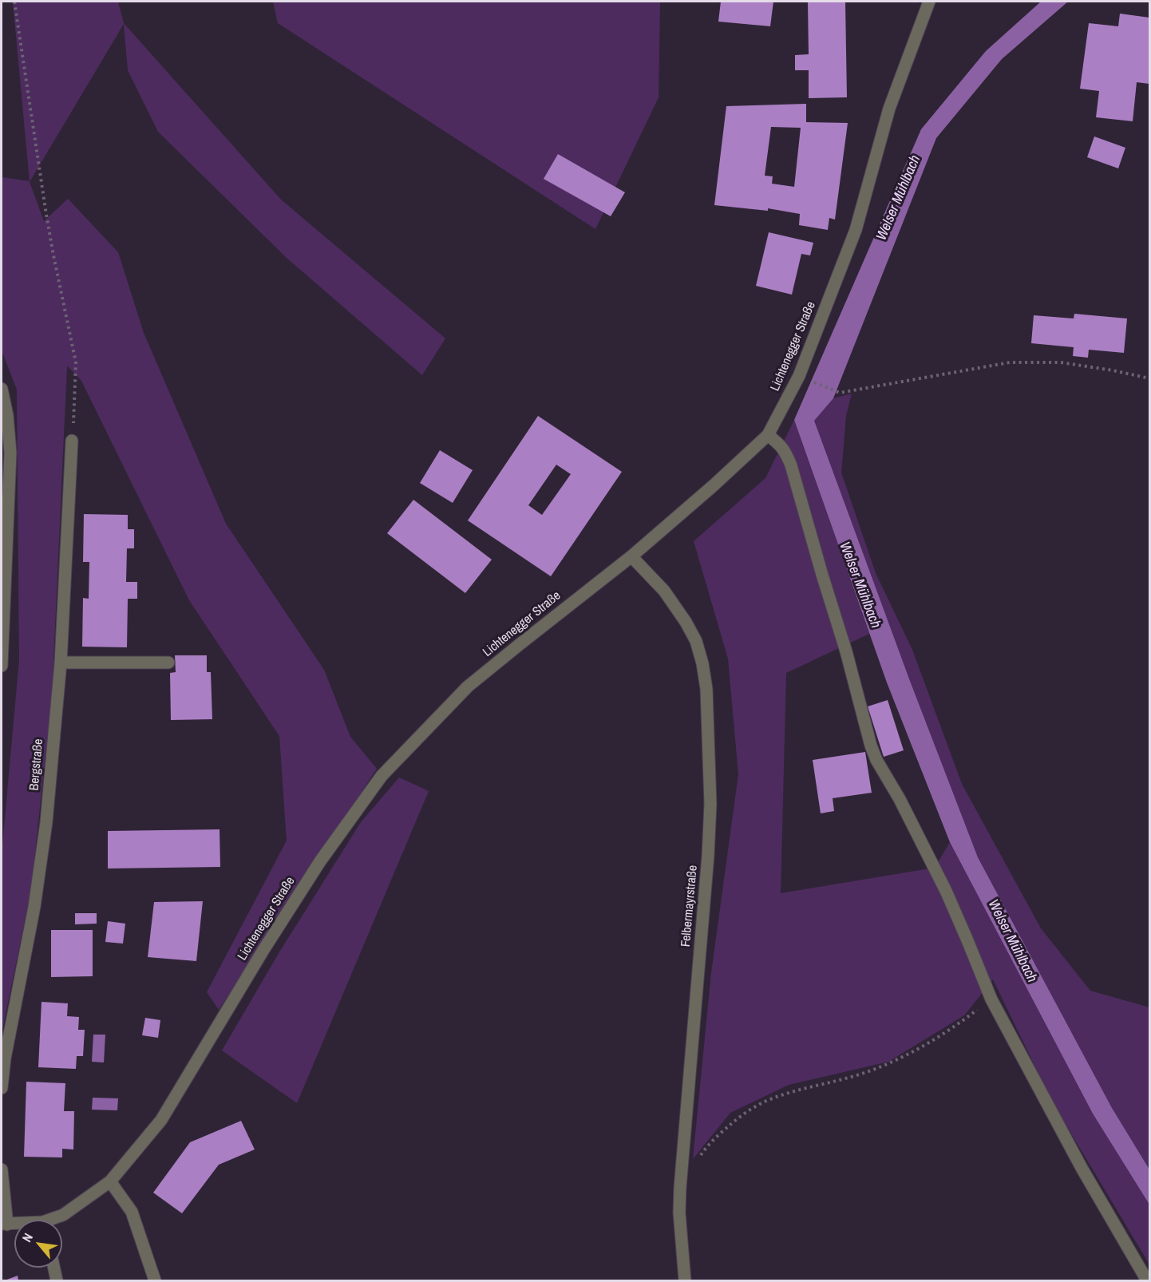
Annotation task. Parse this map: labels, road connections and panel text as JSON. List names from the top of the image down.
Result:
{
  "streets": {
    "street": ["Lichtenegger Straße", "Bergstraße", "Felbermayrstraße"]
  },
  "crossings": [
    ["Lichtenegger Straße", "Felbermayrstraße"]
  ],
  "water": ["Welser Mühlbach"],
  "north": "top left"
}
